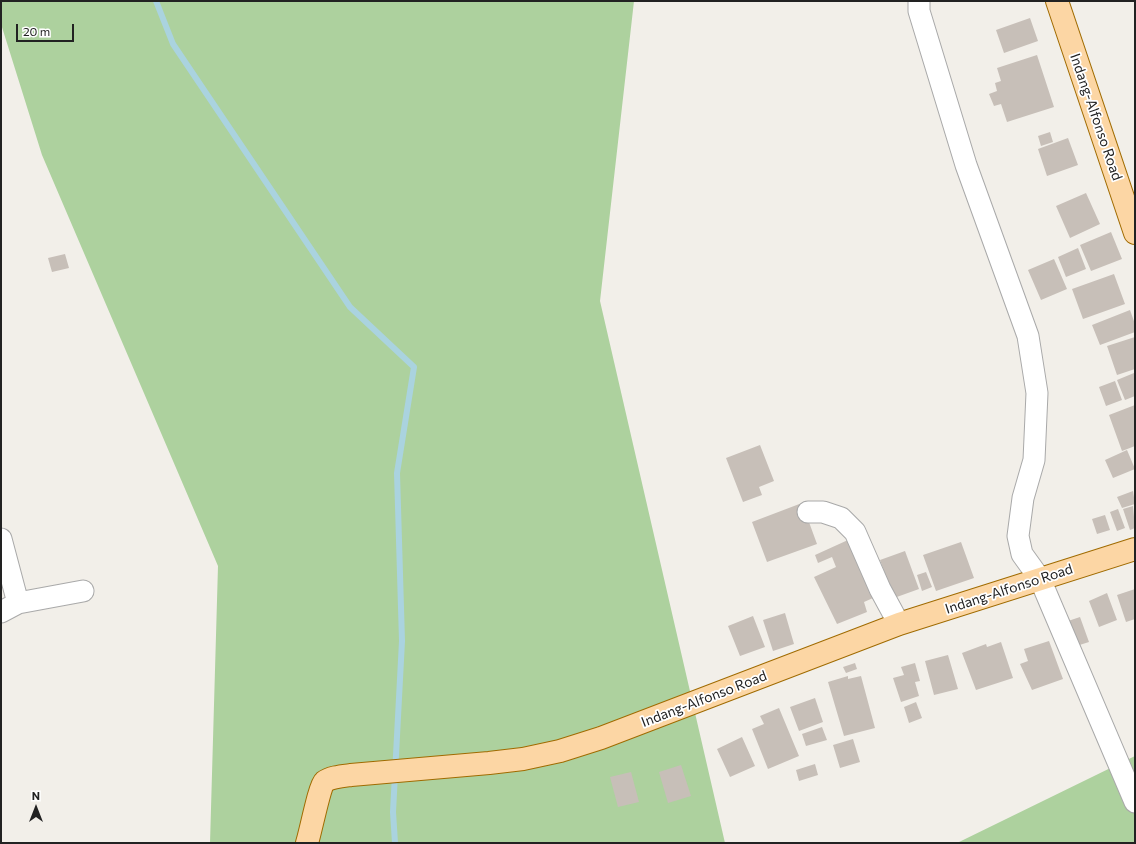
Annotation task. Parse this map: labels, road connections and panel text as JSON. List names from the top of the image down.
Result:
{
  "streets": {
    "main road": ["Indang-Alfonso Road"]
  },
  "scale_bar": "20 m",
  "north": "top"
}
